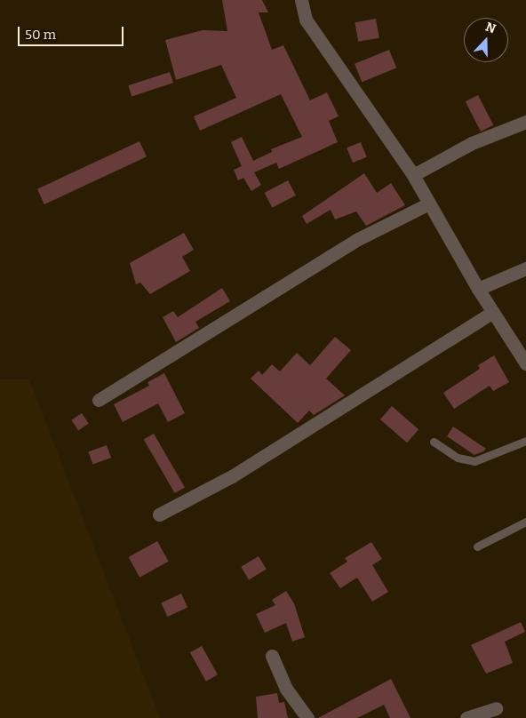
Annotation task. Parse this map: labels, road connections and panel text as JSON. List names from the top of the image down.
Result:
{
  "scale_bar": "50 m",
  "north": "top"
}
